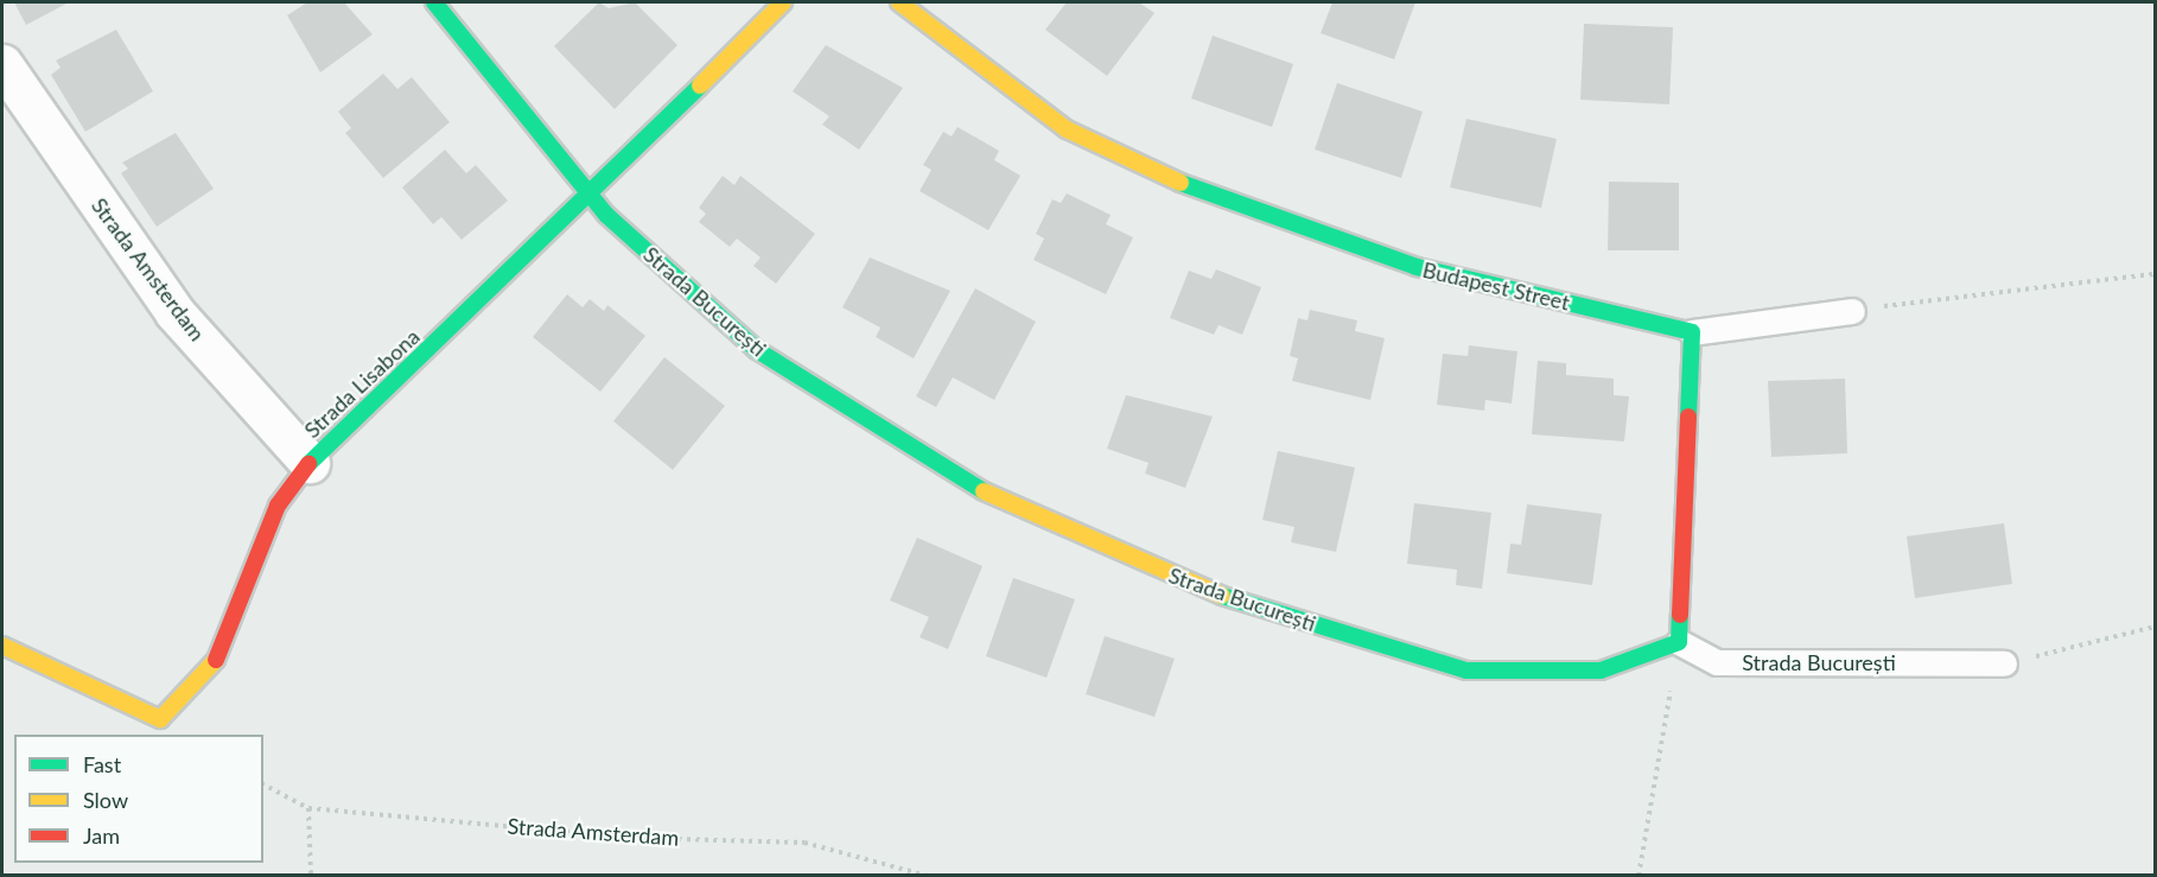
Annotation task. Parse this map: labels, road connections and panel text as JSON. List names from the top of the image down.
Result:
{
  "streets": {
    "street": [
      "Strada Amsterdam",
      "Budapest Street",
      "Strada București",
      "Strada Lisabona"
    ]
  },
  "crossings": [
    ["Strada Amsterdam", "Strada Lisabona"],
    ["Strada București", "Strada Lisabona"]
  ],
  "legend": ["Fast", "Slow", "Jam"]
}
